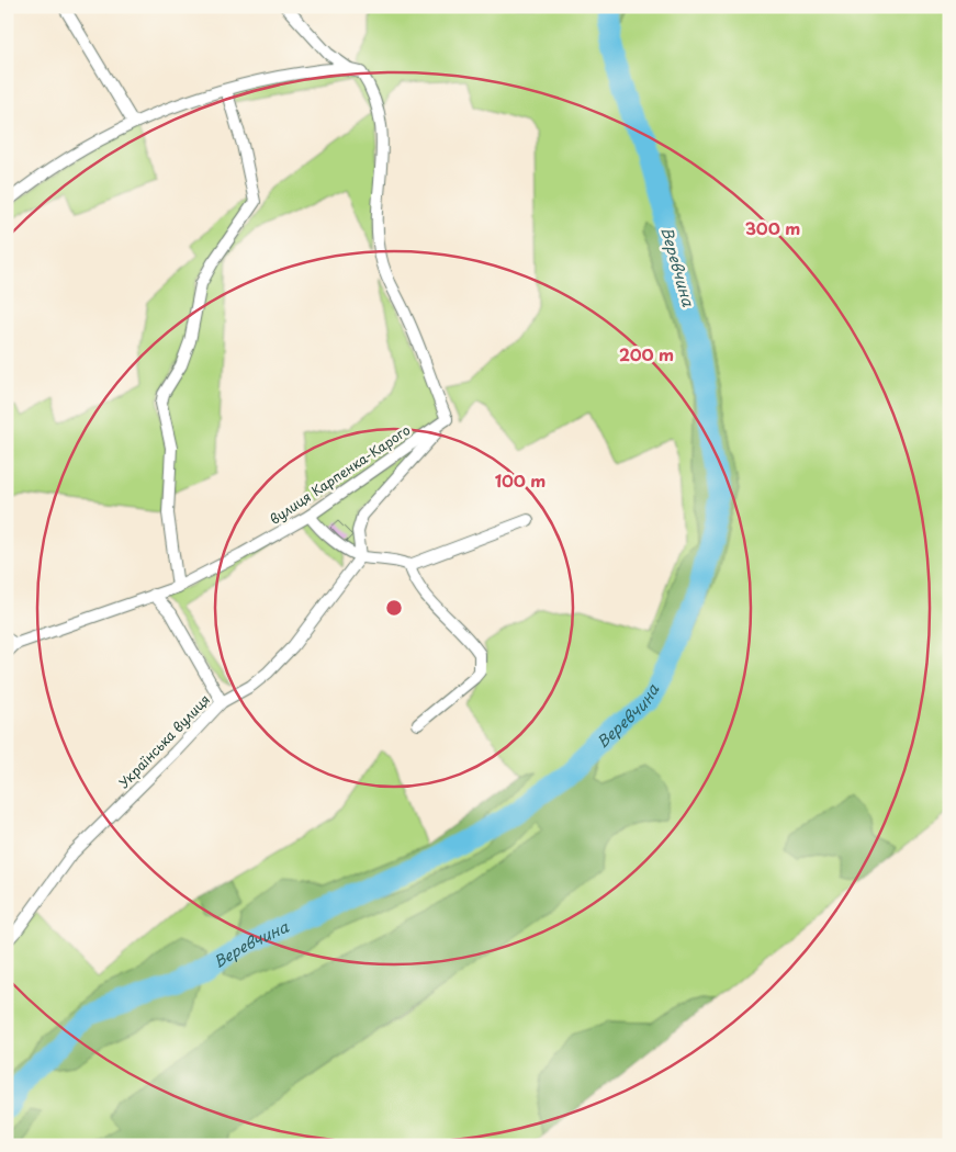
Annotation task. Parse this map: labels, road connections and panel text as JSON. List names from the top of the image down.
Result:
{
  "streets": {
    "street": ["вулиця Карпенка-Карого", "Українська вулиця"]
  },
  "water": ["Веревчина"],
  "rings": ["300 m", "200 m", "100 m"]
}
